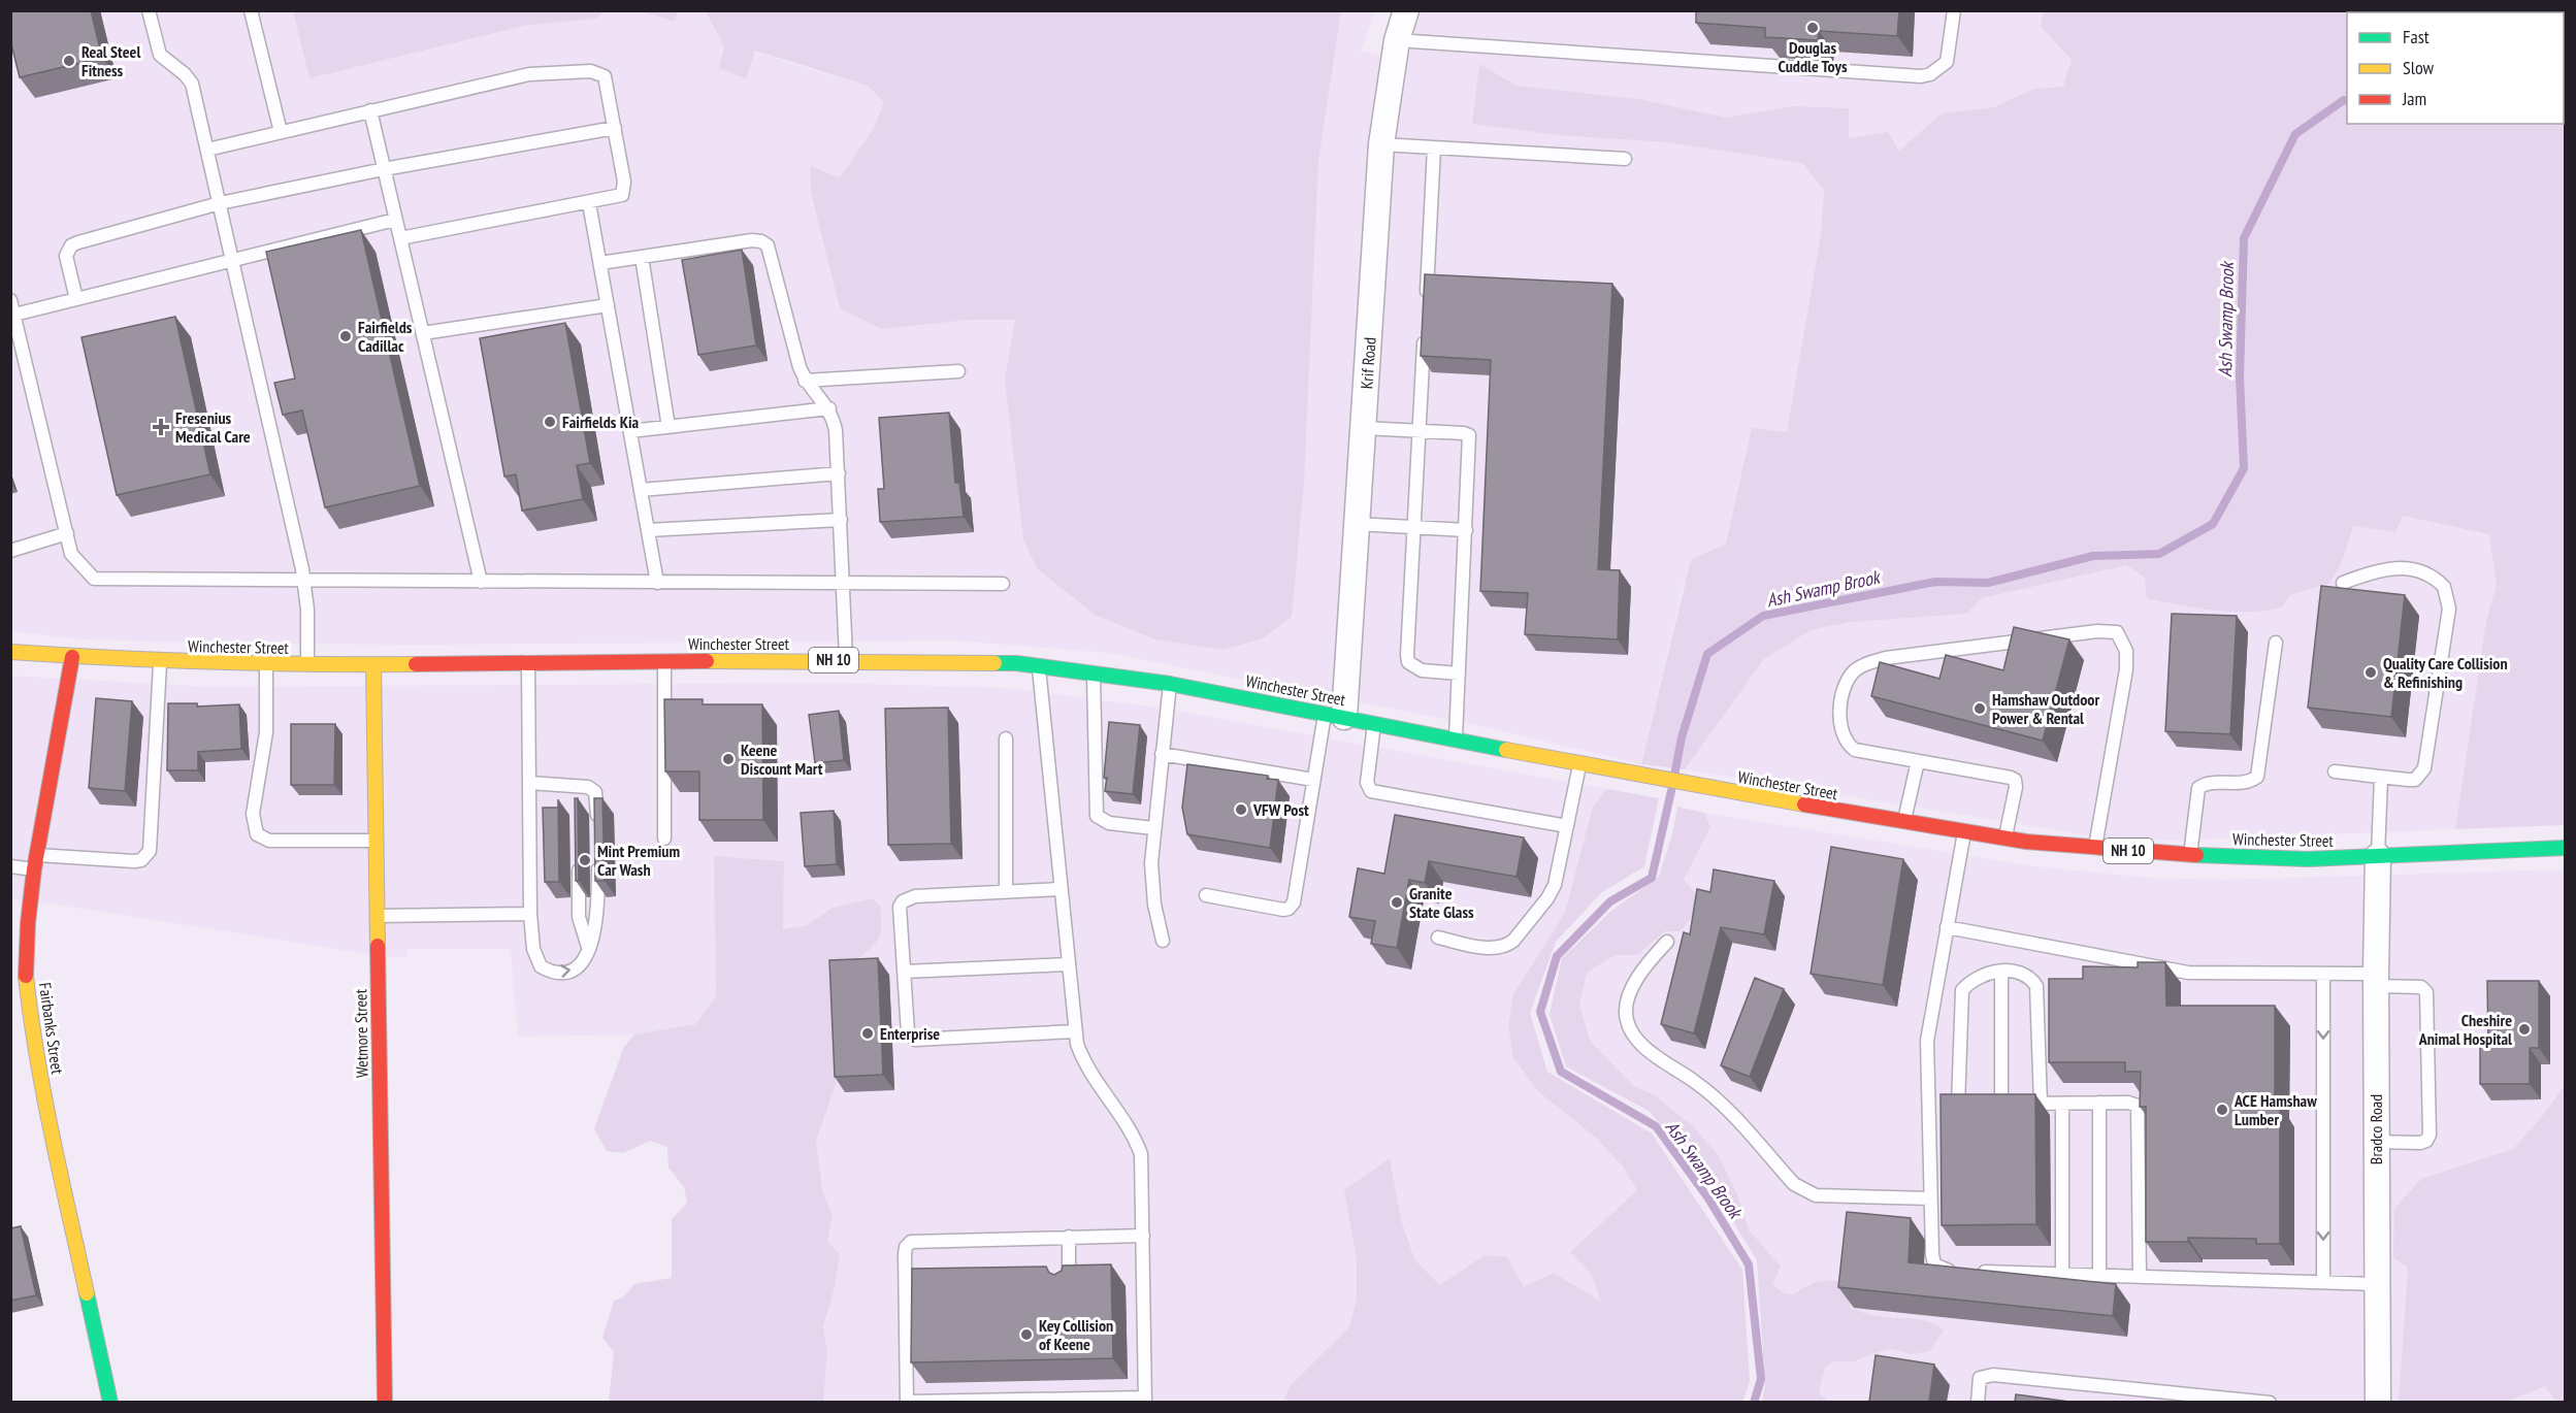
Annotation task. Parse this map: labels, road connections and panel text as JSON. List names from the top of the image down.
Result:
{
  "streets": {
    "main road": [
      "Winchester Street",
      "NH 10",
      "Fairbanks Street",
      "Wetmore Street"
    ],
    "street": ["Krif Road", "Bradco Road"]
  },
  "crossings": [
    ["Krif Road", "Winchester Street"],
    ["Winchester Street", "Fairbanks Street"],
    ["Winchester Street", "Wetmore Street"],
    ["Winchester Street", "Bradco Road"]
  ],
  "water": ["Ash Swamp Brook"],
  "places": {
    "other": [
      "Douglas Cuddle Toys",
      "Real Steel Fitness",
      "Fairfields Cadillac",
      "Fairfields Kia",
      "Quality Care Collision & Refinishing",
      "Hamshaw Outdoor Power & Rental",
      "Keene Discount Mart",
      "VFW Post",
      "Mint Premium Car Wash",
      "Granite State Glass",
      "Cheshire Animal Hospital",
      "Enterprise",
      "ACE Hamshaw Lumber",
      "Key Collision of Keene"
    ],
    "health": ["Fresenius Medical Care"]
  },
  "legend": ["Fast", "Slow", "Jam"]
}
